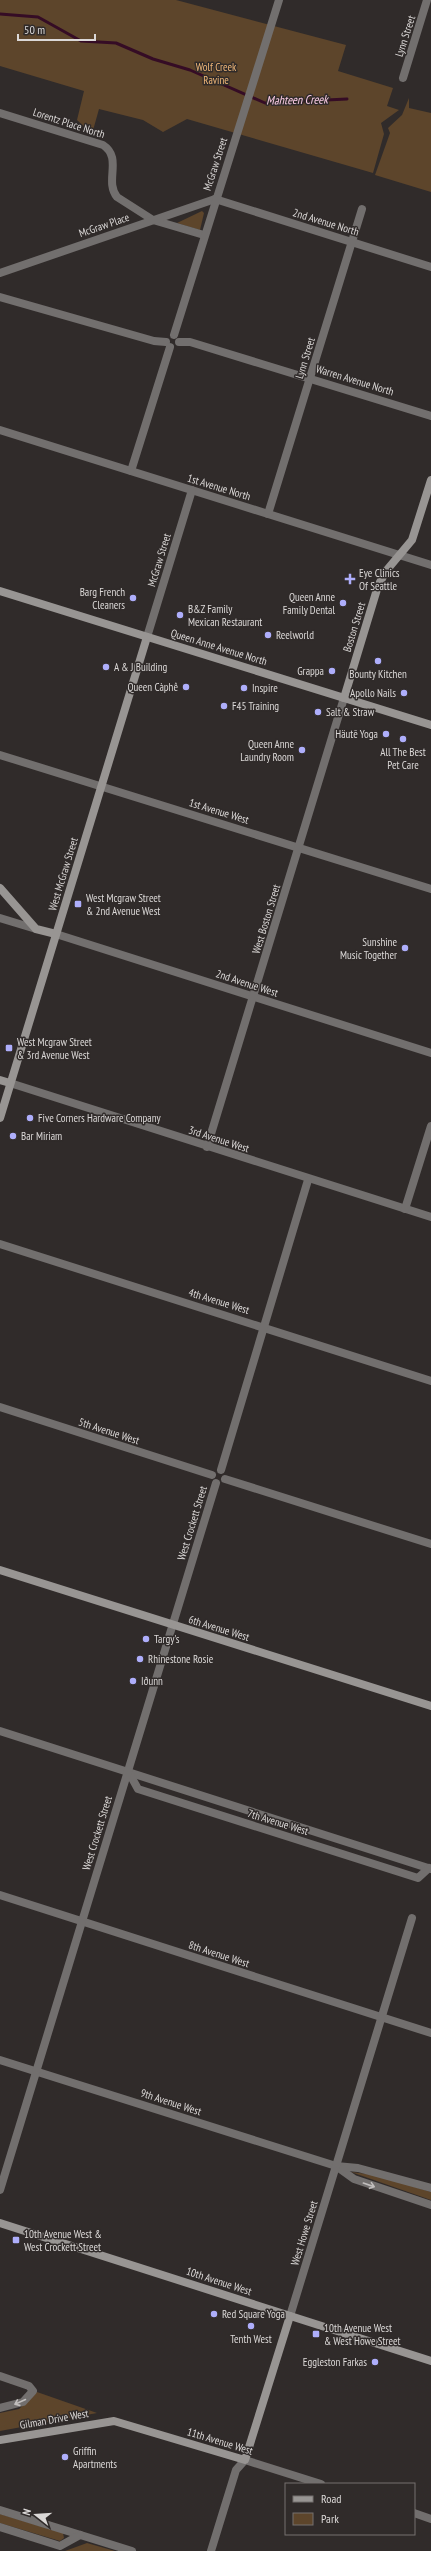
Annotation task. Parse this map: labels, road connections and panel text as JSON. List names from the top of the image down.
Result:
{
  "streets": {
    "street": [
      "Lynn Street",
      "Lorentz Place North",
      "McGraw Street",
      "2nd Avenue North",
      "McGraw Place",
      "Warren Avenue North",
      "1st Avenue North",
      "Boston Street",
      "Queen Anne Avenue North",
      "1st Avenue West",
      "West McGraw Street",
      "West Boston Street",
      "2nd Avenue West",
      "3rd Avenue West",
      "4th Avenue West",
      "5th Avenue West",
      "West Crockett Street",
      "6th Avenue West",
      "7th Avenue West",
      "8th Avenue West",
      "9th Avenue West",
      "West Howe Street",
      "10th Avenue West",
      "Gilman Drive West",
      "11th Avenue West"
    ]
  },
  "crossings": [
    ["Lynn Street", "2nd Avenue North"],
    ["Lynn Street", "Warren Avenue North"],
    ["Lynn Street", "1st Avenue North"],
    ["Lorentz Place North", "McGraw Place"],
    ["McGraw Street", "2nd Avenue North"],
    ["McGraw Street", "McGraw Place"],
    ["McGraw Street", "Warren Avenue North"],
    ["McGraw Street", "1st Avenue North"],
    ["McGraw Street", "Queen Anne Avenue North"],
    ["McGraw Street", "West McGraw Street"],
    ["2nd Avenue North", "McGraw Place"],
    ["1st Avenue North", "Boston Street"],
    ["Boston Street", "Queen Anne Avenue North"],
    ["Boston Street", "West Boston Street"],
    ["Queen Anne Avenue North", "West McGraw Street"],
    ["Queen Anne Avenue North", "West Boston Street"],
    ["1st Avenue West", "West McGraw Street"],
    ["1st Avenue West", "West Boston Street"],
    ["West McGraw Street", "2nd Avenue West"],
    ["West McGraw Street", "3rd Avenue West"],
    ["West Boston Street", "2nd Avenue West"],
    ["West Boston Street", "3rd Avenue West"],
    ["5th Avenue West", "West Crockett Street"],
    ["West Crockett Street", "6th Avenue West"],
    ["West Crockett Street", "7th Avenue West"],
    ["West Crockett Street", "8th Avenue West"],
    ["West Crockett Street", "9th Avenue West"],
    ["8th Avenue West", "West Howe Street"],
    ["9th Avenue West", "West Howe Street"],
    ["West Howe Street", "10th Avenue West"],
    ["West Howe Street", "11th Avenue West"],
    ["Gilman Drive West", "11th Avenue West"]
  ],
  "water": ["Mahteen Creek"],
  "parks": ["Wolf Creek Ravine"],
  "places": {
    "health": ["Eye Clinics Of Seattle"],
    "other": [
      "Barg French Cleaners",
      "Queen Anne Family Dental",
      "B&Z Family Mexican Restaurant",
      "Reelworld",
      "Bounty Kitchen",
      "A & J Building",
      "Grappa",
      "Queen Càphê",
      "Inspire",
      "Apollo Nails",
      "F45 Training",
      "Salt & Straw",
      "Häutē Yoga",
      "All The Best Pet Care",
      "Queen Anne Laundry Room",
      "Sunshine Music Together",
      "Five Corners Hardware Company",
      "Bar Miriam",
      "Targy's",
      "Rhinestone Rosie",
      "Iðunn",
      "Red Square Yoga",
      "Tenth West",
      "Eggleston Farkas",
      "Griffin Apartments"
    ],
    "transit": [
      "West Mcgraw Street & 2nd Avenue West",
      "West Mcgraw Street & 3rd Avenue West",
      "10th Avenue West & West Crockett Street",
      "10th Avenue West & West Howe Street"
    ]
  },
  "legend": ["Road", "Park"],
  "scale_bar": "50 m",
  "north": "left"
}
